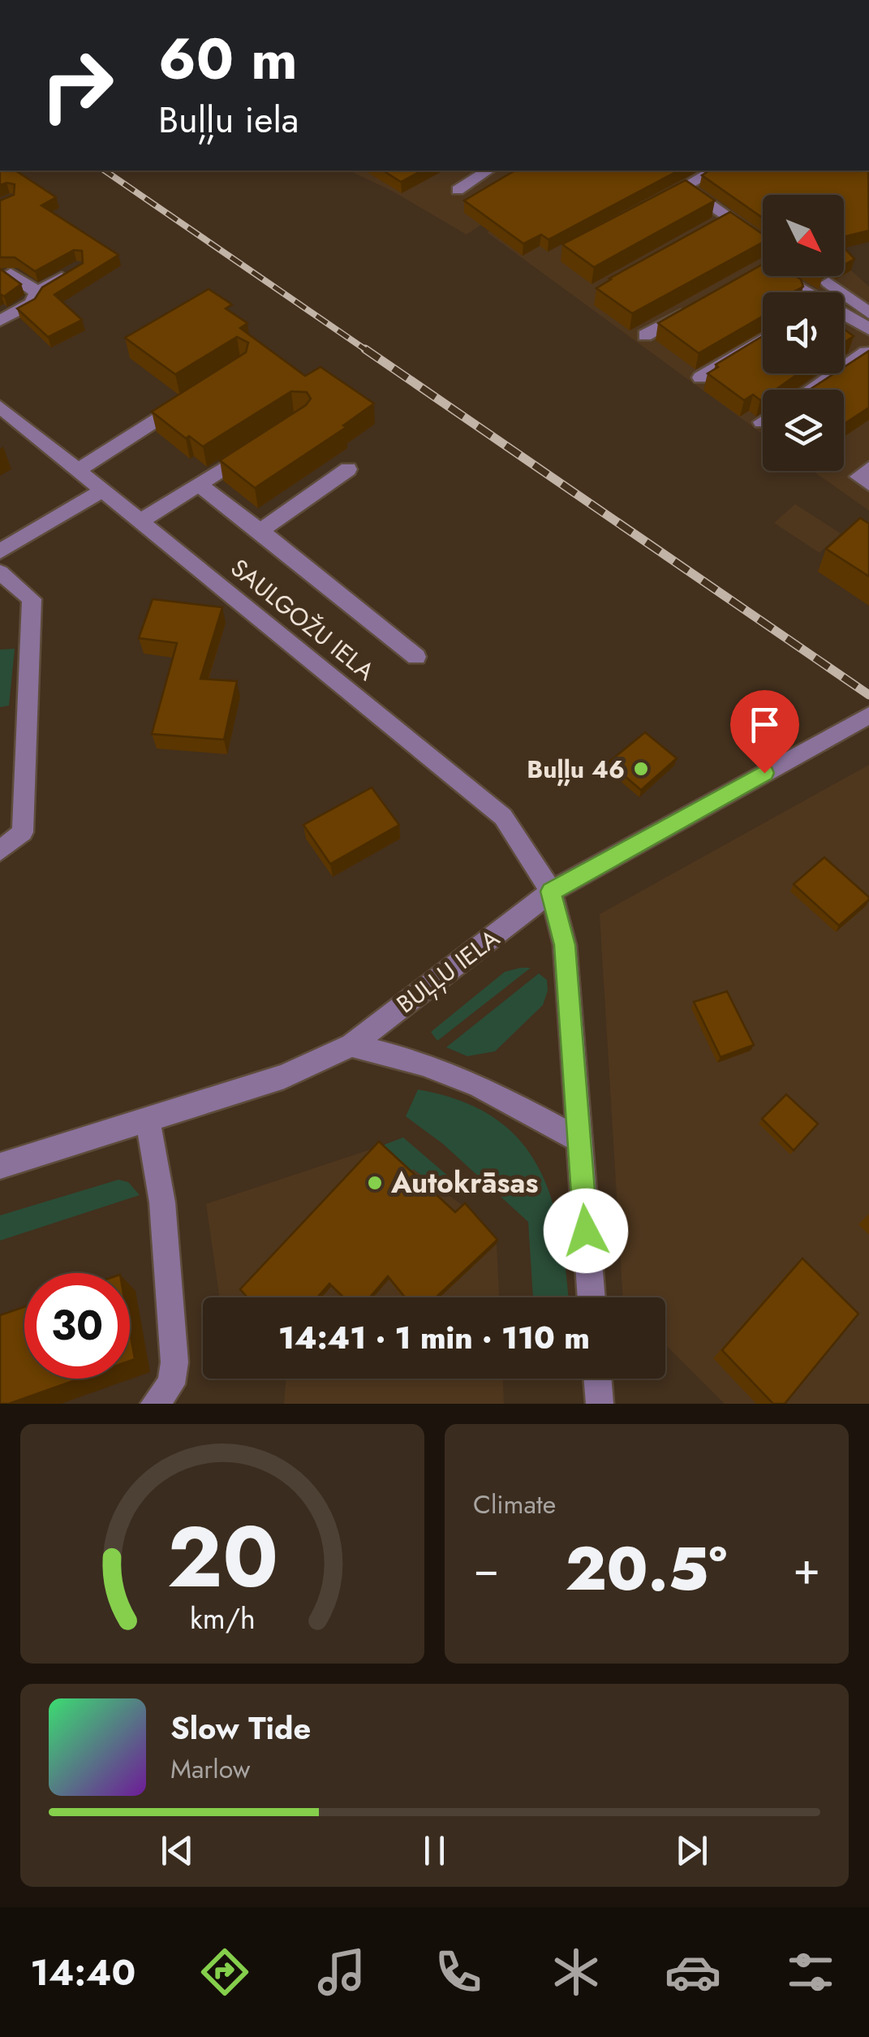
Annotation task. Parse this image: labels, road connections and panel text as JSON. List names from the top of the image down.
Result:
{
  "streets": {
    "street": ["SAULGOŽU IELA", "BUĻĻU IELA"]
  },
  "crossings": [
    ["SAULGOŽU IELA", "BUĻĻU IELA"]
  ],
  "places": ["Buļļu 46", "Autokrāsas"],
  "north": "bottom right",
  "page": {
    "turn": ["60 m", "Buļļu iela"],
    "limit": "30",
    "trip": "14:41 · 1 min · 110 m",
    "tile": "Climate",
    "heat": ["−", "20.5°", "+"],
    "song": ["Slow Tide", "Marlow"],
    "tabs": "14:40",
    "gauge": ["20", "km/h"]
  }
}
